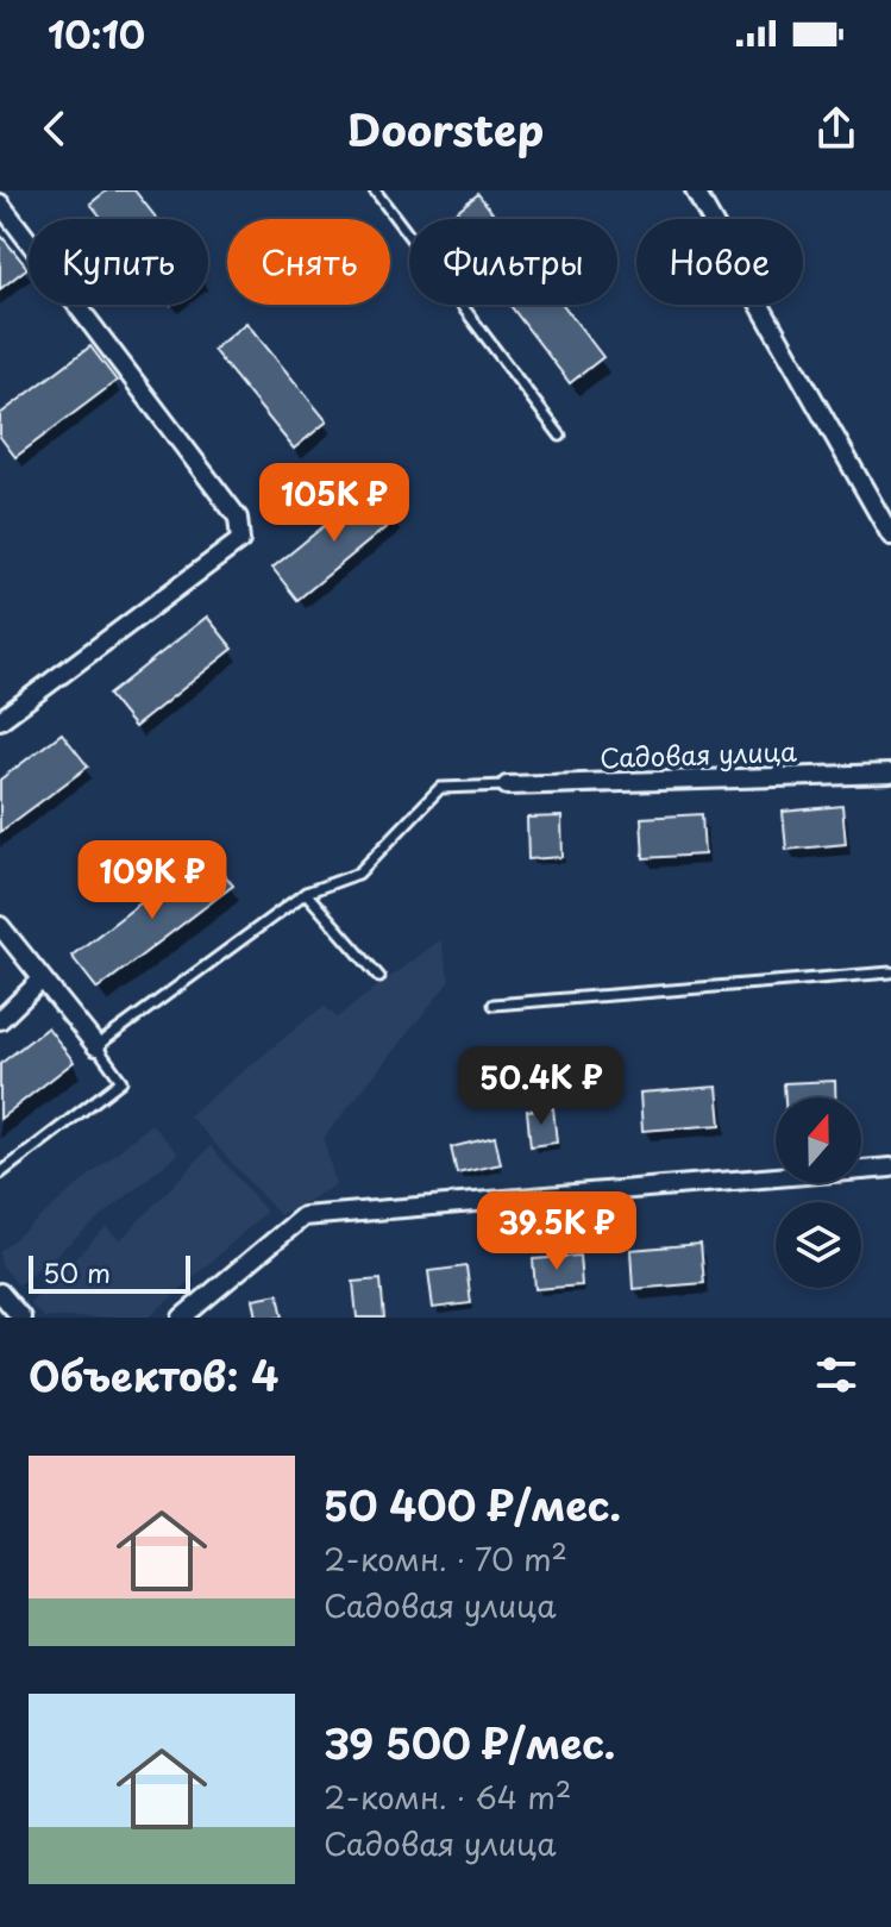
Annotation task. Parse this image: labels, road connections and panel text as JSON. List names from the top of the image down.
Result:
{
  "streets": {
    "street": ["Садовая улица"]
  },
  "scale_bar": "50 m",
  "north": "top",
  "page": {
    "status": "10:10",
    "header": "Doorstep",
    "chip": [
      "Купить",
      "Снять",
      "Фильтры",
      "Новое"
    ],
    "price": [
      "105K ₽",
      "109K ₽",
      "50.4K ₽",
      "39.5K ₽"
    ],
    "scale": "50 m",
    "heading": "Объектов: 4",
    "list": [
      {
        "name": "50 400 ₽/мес.",
        "note": "2-комн. · 70 m² · Садовая улица"
      },
      {
        "name": "39 500 ₽/мес.",
        "note": "2-комн. · 64 m² · Садовая улица"
      }
    ]
  }
}
